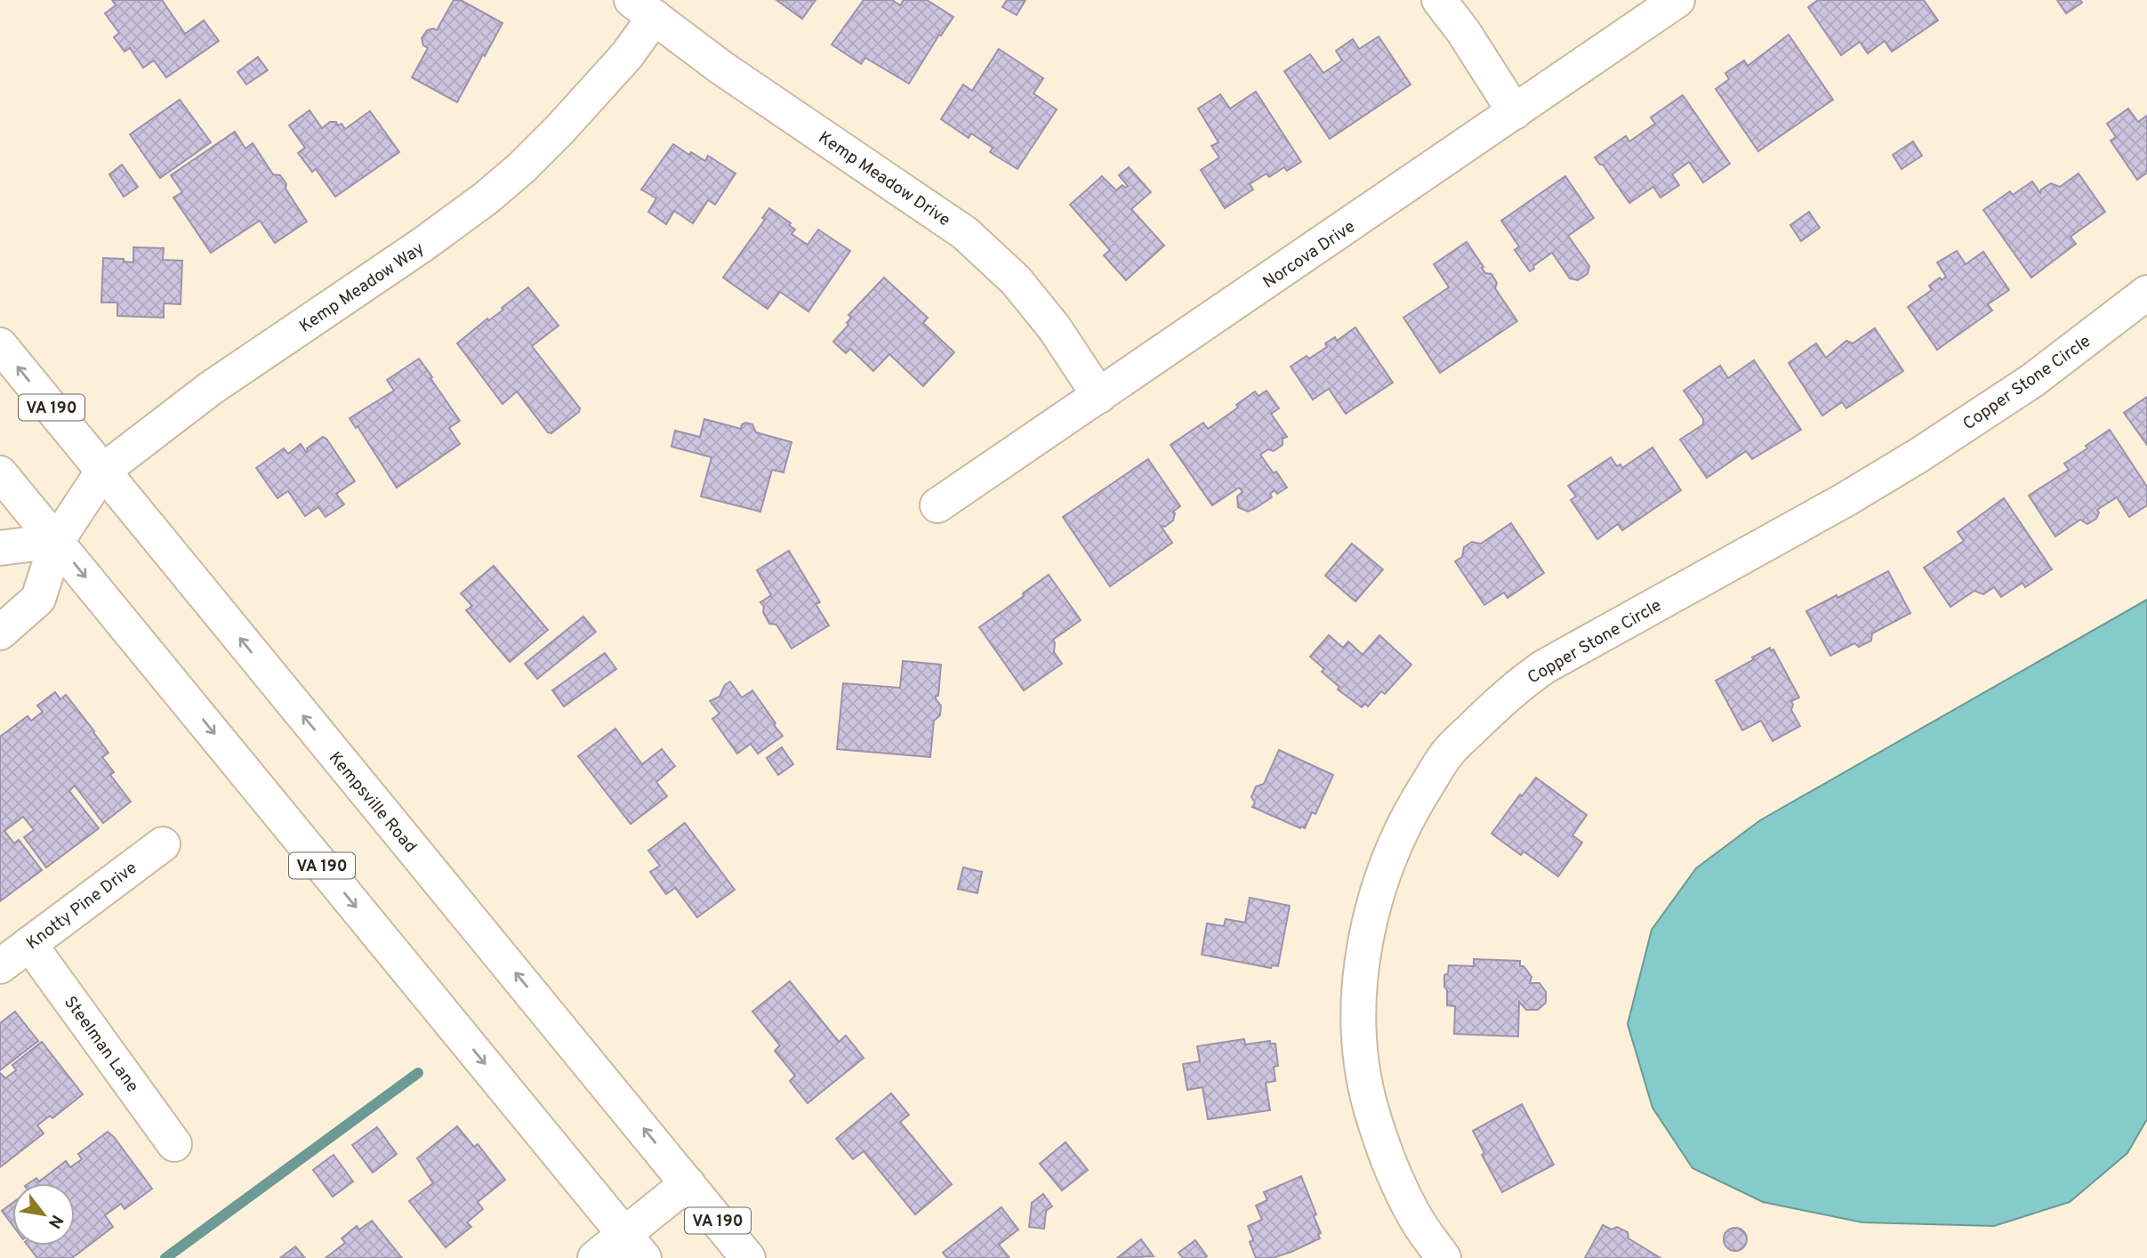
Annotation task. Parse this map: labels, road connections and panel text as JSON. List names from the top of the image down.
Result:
{
  "streets": {
    "street": [
      "Kemp Meadow Drive",
      "Norcova Drive",
      "Kemp Meadow Way",
      "Copper Stone Circle",
      "VA 190",
      "Kempsville Road",
      "Knotty Pine Drive",
      "Steelman Lane"
    ]
  },
  "crossings": [
    ["Kemp Meadow Drive", "Norcova Drive"],
    ["Kemp Meadow Drive", "Kemp Meadow Way"],
    ["Kemp Meadow Way", "VA 190"],
    ["Kemp Meadow Way", "Kempsville Road"],
    ["Knotty Pine Drive", "Steelman Lane"]
  ],
  "north": "bottom right"
}
